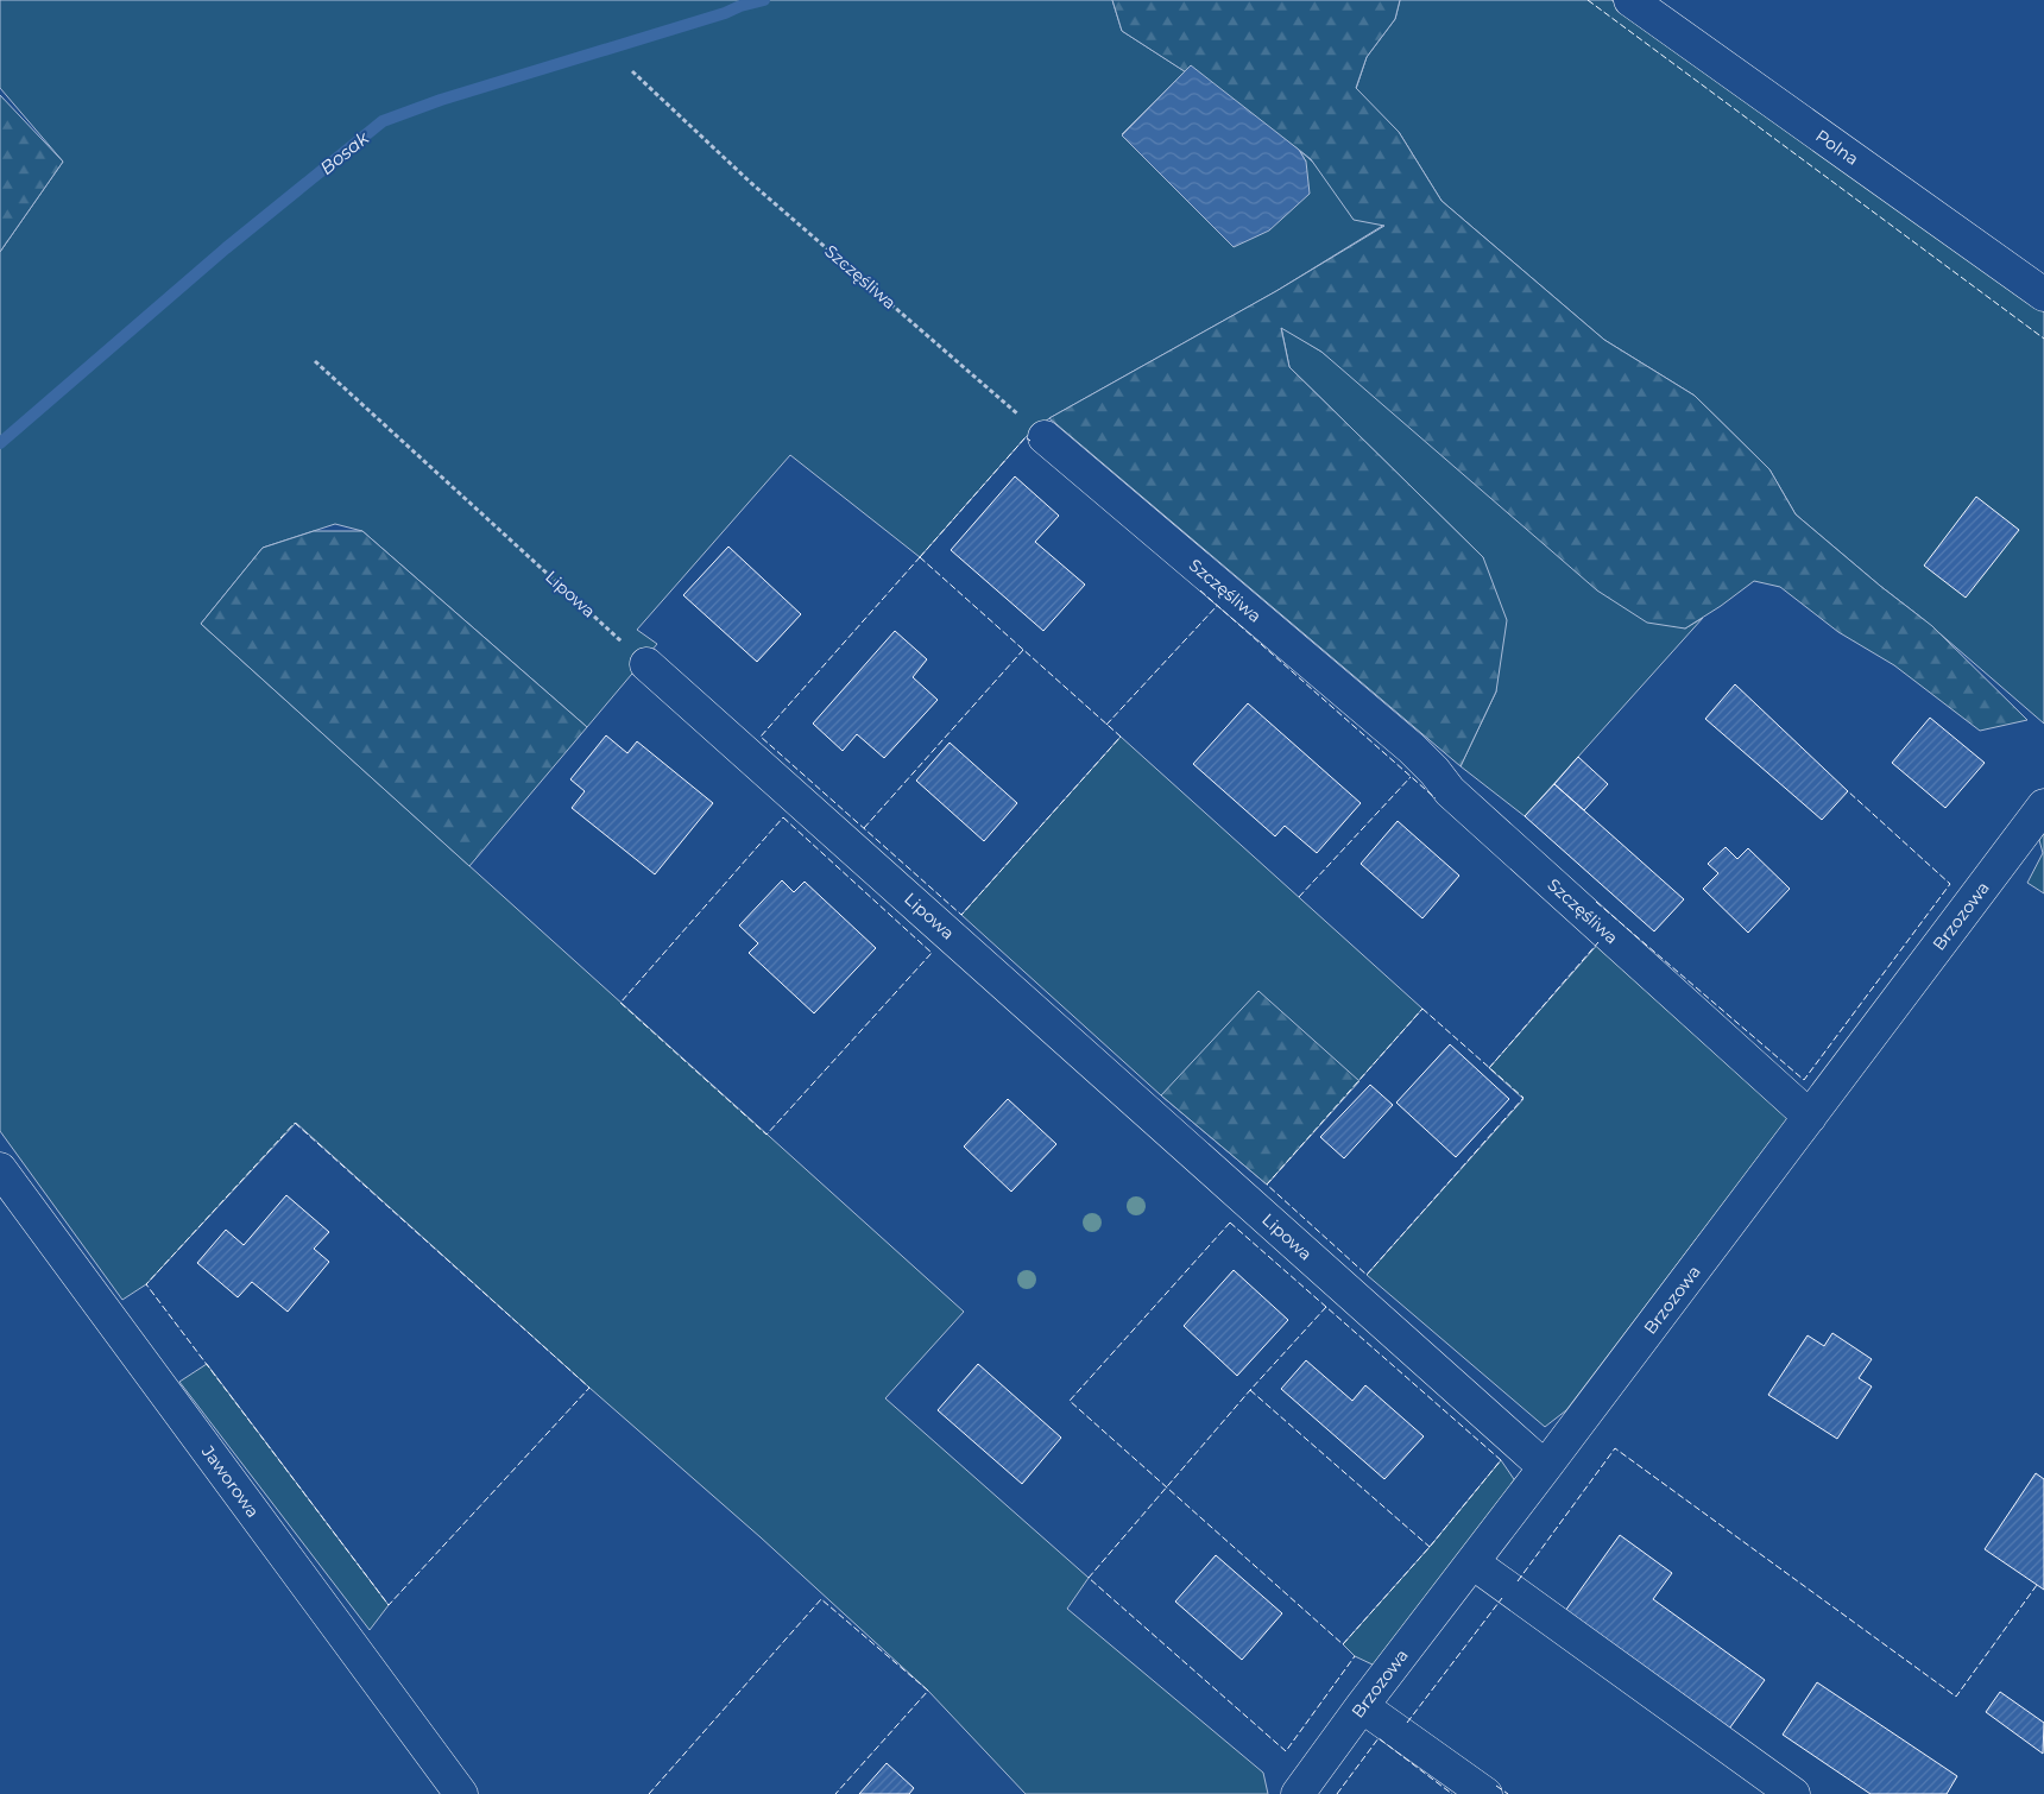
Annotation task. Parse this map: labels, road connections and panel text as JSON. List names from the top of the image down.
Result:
{
  "streets": {
    "street": [
      "Polna",
      "Szczęśliwa",
      "Lipowa",
      "Brzozowa",
      "Jaworowa"
    ]
  },
  "crossings": [
    ["Szczęśliwa", "Brzozowa"],
    ["Lipowa", "Brzozowa"]
  ],
  "water": ["Bosak"]
}
